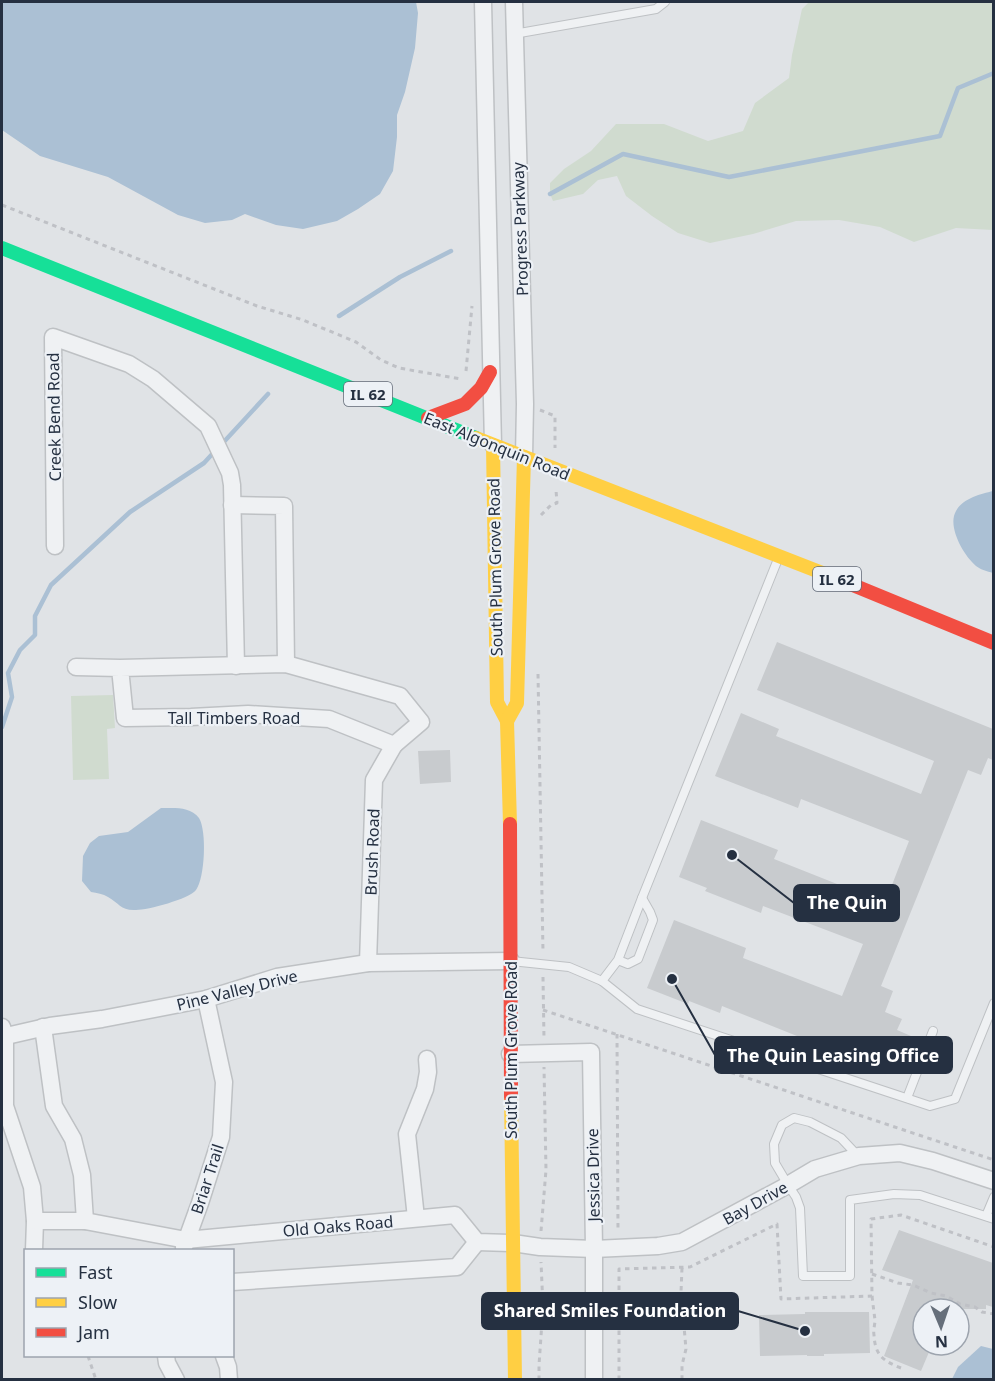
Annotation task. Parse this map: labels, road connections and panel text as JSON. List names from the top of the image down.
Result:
{
  "streets": {
    "street": [
      "Progress Parkway",
      "IL 62",
      "Creek Bend Road",
      "East Algonquin Road",
      "South Plum Grove Road",
      "Tall Timbers Road",
      "Brush Road",
      "Pine Valley Drive",
      "Jessica Drive",
      "Briar Trail",
      "Bay Drive",
      "Old Oaks Road"
    ]
  },
  "crossings": [
    ["Progress Parkway", "East Algonquin Road"],
    ["Progress Parkway", "South Plum Grove Road"],
    ["East Algonquin Road", "South Plum Grove Road"],
    ["South Plum Grove Road", "Pine Valley Drive"],
    ["South Plum Grove Road", "Jessica Drive"],
    ["South Plum Grove Road", "Bay Drive"],
    ["Tall Timbers Road", "Brush Road"],
    ["Brush Road", "Pine Valley Drive"],
    ["Pine Valley Drive", "Briar Trail"],
    ["Jessica Drive", "Bay Drive"],
    ["Briar Trail", "Old Oaks Road"]
  ],
  "places": ["The Quin", "The Quin Leasing Office", "Shared Smiles Foundation"],
  "legend": ["Fast", "Slow", "Jam"],
  "north": "bottom"
}
